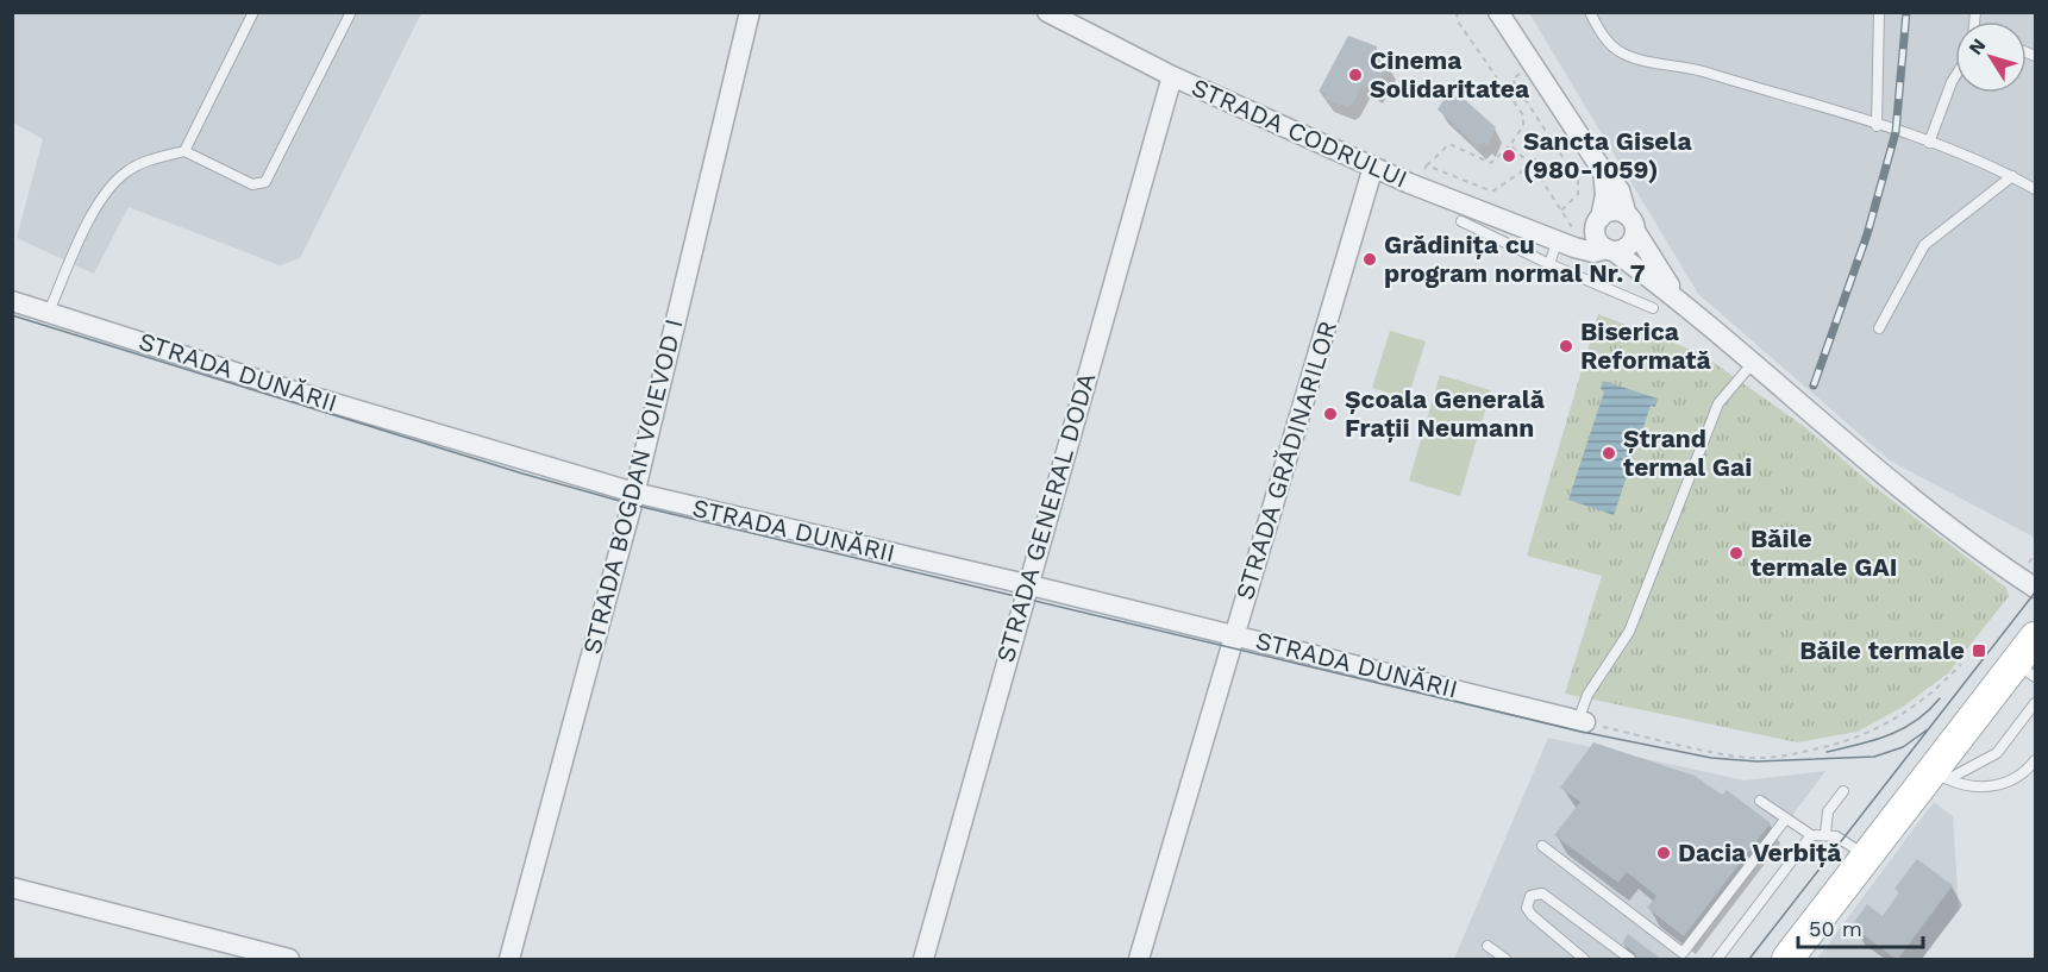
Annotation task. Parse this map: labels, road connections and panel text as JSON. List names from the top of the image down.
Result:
{
  "streets": {
    "street": [
      "STRADA CODRULUI",
      "STRADA DUNĂRII",
      "STRADA GRĂDINARILOR",
      "STRADA BOGDAN VOIEVOD I",
      "STRADA GENERAL DODA"
    ]
  },
  "crossings": [
    ["STRADA CODRULUI", "STRADA GRĂDINARILOR"],
    ["STRADA CODRULUI", "STRADA GENERAL DODA"],
    ["STRADA DUNĂRII", "STRADA GRĂDINARILOR"],
    ["STRADA DUNĂRII", "STRADA BOGDAN VOIEVOD I"],
    ["STRADA DUNĂRII", "STRADA GENERAL DODA"]
  ],
  "places": {
    "other": [
      "Cinema Solidaritatea",
      "Sancta Gisela (980-1059)",
      "Grădinița cu program normal Nr. 7",
      "Biserica Reformată",
      "Școala Generală Frații Neumann",
      "Ștrand termal Gai",
      "Băile termale GAI",
      "Dacia Verbiță"
    ],
    "transit": ["Băile termale"]
  },
  "scale_bar": "50 m",
  "north": "top left"
}
